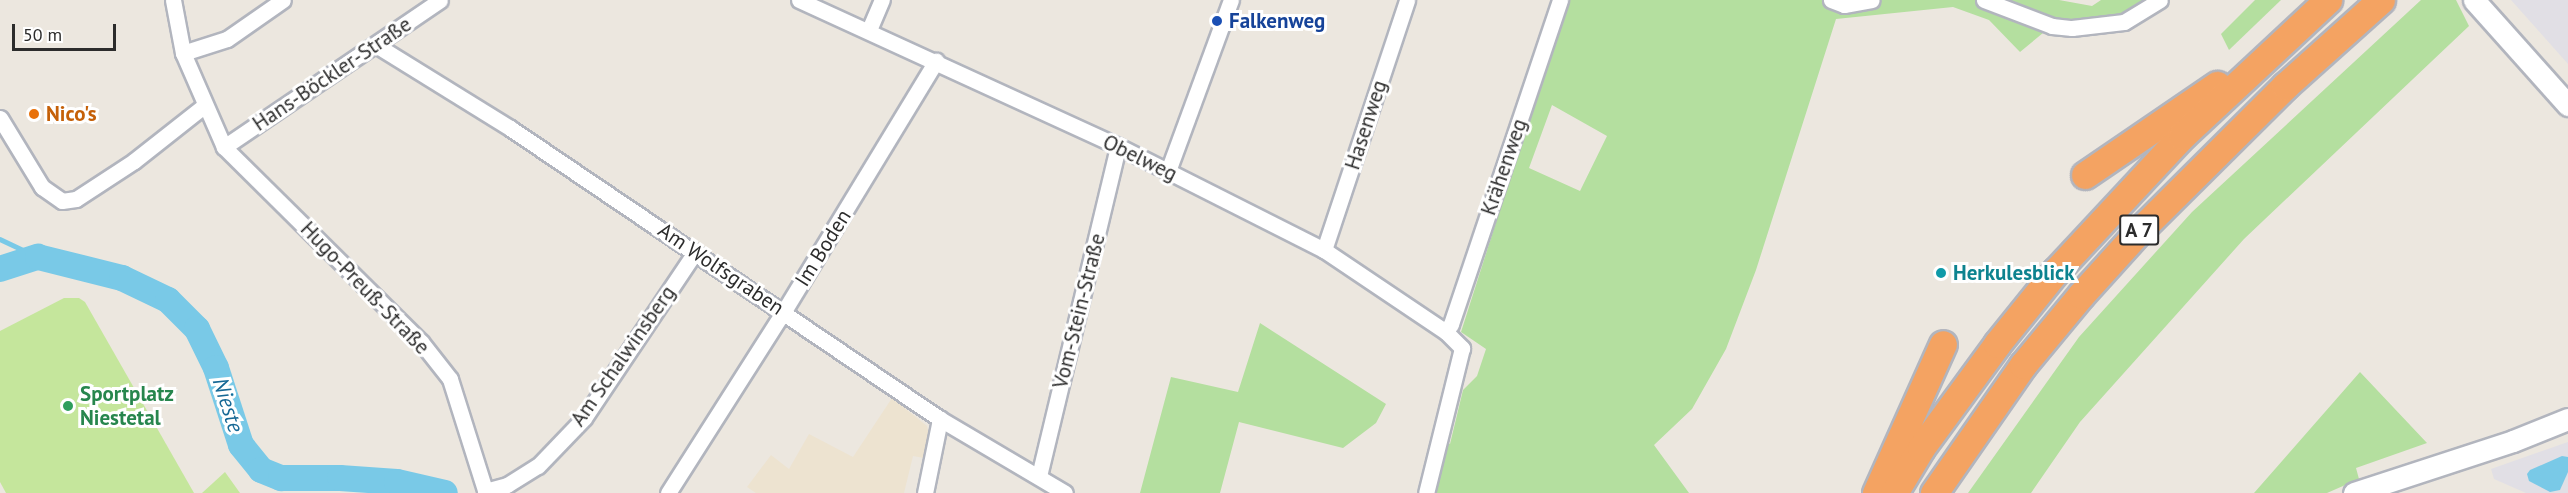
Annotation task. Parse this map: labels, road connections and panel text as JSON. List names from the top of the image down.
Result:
{
  "streets": {
    "highway": ["A 7"],
    "street": [
      "Hans-Böckler-Straße",
      "Hasenweg",
      "Obelweg",
      "Krähenweg",
      "Im Boden",
      "Am Wolfsgraben",
      "Hugo-Preuß-Straße",
      "Vom-Stein-Straße",
      "Am Schalwinsberg"
    ]
  },
  "crossings": [
    ["Hans-Böckler-Straße", "Am Wolfsgraben"],
    ["Hans-Böckler-Straße", "Hugo-Preuß-Straße"],
    ["Hasenweg", "Obelweg"],
    ["Obelweg", "Krähenweg"],
    ["Obelweg", "Im Boden"],
    ["Obelweg", "Vom-Stein-Straße"],
    ["Im Boden", "Am Wolfsgraben"],
    ["Am Wolfsgraben", "Vom-Stein-Straße"],
    ["Am Wolfsgraben", "Am Schalwinsberg"],
    ["Hugo-Preuß-Straße", "Am Schalwinsberg"]
  ],
  "water": ["Nieste"],
  "places": [
    "Falkenweg",
    "Nico's",
    "Herkulesblick",
    "Sportplatz Niestetal"
  ],
  "scale_bar": "50 m"
}
